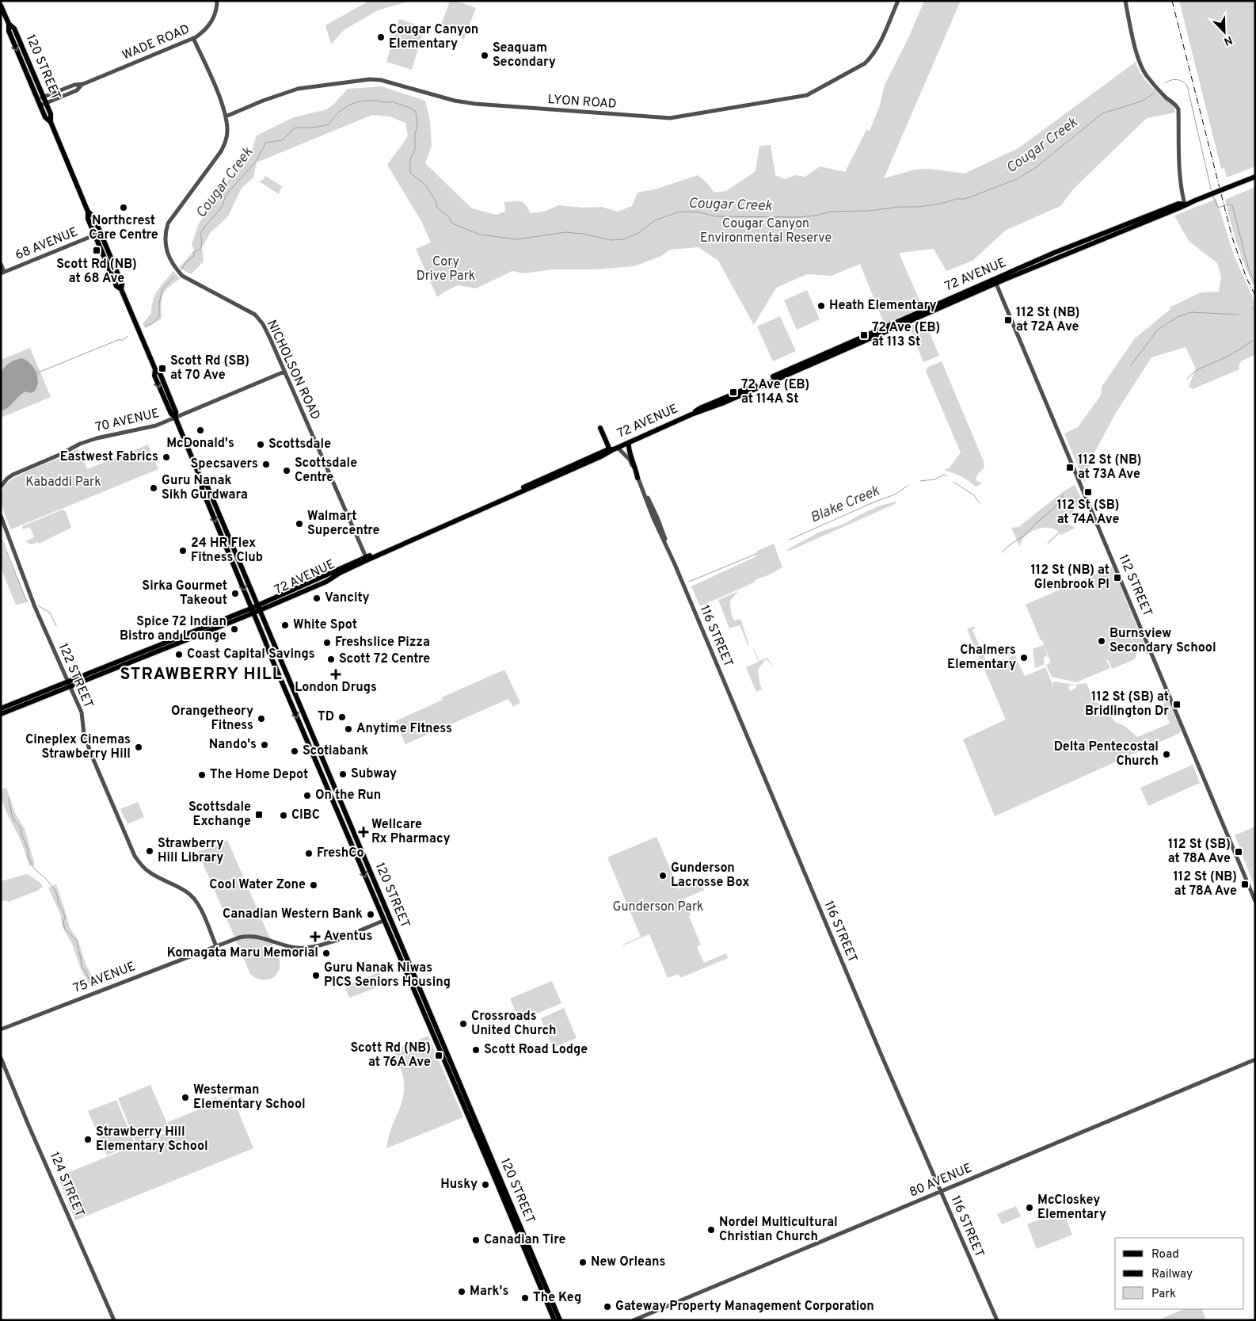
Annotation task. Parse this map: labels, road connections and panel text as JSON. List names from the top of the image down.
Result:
{
  "streets": {
    "main road": ["120 STREET", "72 AVENUE"],
    "street": [
      "WADE ROAD",
      "LYON ROAD",
      "68 AVENUE",
      "NICHOLSON ROAD",
      "70 AVENUE",
      "112 STREET",
      "116 STREET",
      "122 STREET",
      "75 AVENUE",
      "80 AVENUE",
      "124 STREET"
    ]
  },
  "crossings": [
    ["WADE ROAD", "120 STREET"],
    ["WADE ROAD", "NICHOLSON ROAD"],
    ["120 STREET", "68 AVENUE"],
    ["120 STREET", "72 AVENUE"],
    ["120 STREET", "70 AVENUE"],
    ["120 STREET", "75 AVENUE"],
    ["LYON ROAD", "NICHOLSON ROAD"],
    ["72 AVENUE", "NICHOLSON ROAD"],
    ["72 AVENUE", "112 STREET"],
    ["72 AVENUE", "116 STREET"],
    ["72 AVENUE", "122 STREET"],
    ["NICHOLSON ROAD", "70 AVENUE"],
    ["116 STREET", "80 AVENUE"],
    ["122 STREET", "75 AVENUE"]
  ],
  "districts": ["STRAWBERRY HILL"],
  "water": ["Cougar Creek", "Blake Creek"],
  "parks": [
    "Cougar Canyon Environmental Reserve",
    "Cory Drive Park",
    "Kabaddi Park",
    "Gunderson Park"
  ],
  "places": {
    "other": [
      "Cougar Canyon Elementary",
      "Seaquam Secondary",
      "Northcrest Care Centre",
      "Heath Elementary",
      "McDonald's",
      "Scottsdale",
      "Eastwest Fabrics",
      "Specsavers",
      "Scottsdale Centre",
      "Guru Nanak Sikh Gurdwara",
      "Walmart Supercentre",
      "24 HR Flex Fitness Club",
      "Sirka Gourmet Takeout",
      "Vancity",
      "White Spot",
      "Spice 72 Indian Bistro and Lounge",
      "Burnsview Secondary School",
      "Freshslice Pizza",
      "Coast Capital Savings",
      "Chalmers Elementary",
      "Scott 72 Centre",
      "TD",
      "Orangetheory Fitness",
      "Anytime Fitness",
      "Nando's",
      "Cineplex Cinemas Strawberry Hill",
      "Scotiabank",
      "Delta Pentecostal Church",
      "Subway",
      "The Home Depot",
      "On the Run",
      "CIBC",
      "Strawberry Hill Library",
      "FreshCo",
      "Gunderson Lacrosse Box",
      "Cool Water Zone",
      "Canadian Western Bank",
      "Komagata Maru Memorial",
      "Guru Nanak Niwas PICS Seniors Housing",
      "Crossroads United Church",
      "Scott Road Lodge",
      "Westerman Elementary School",
      "Strawberry Hill Elementary School",
      "Husky",
      "McCloskey Elementary",
      "Nordel Multicultural Christian Church",
      "Canadian Tire",
      "New Orleans",
      "Mark's",
      "The Keg",
      "Gateway Property Management Corporation"
    ],
    "transit": [
      "Scott Rd (NB) at 68 Ave",
      "112 St (NB) at 72A Ave",
      "72 Ave (EB) at 113 St",
      "Scott Rd (SB) at 70 Ave",
      "72 Ave (EB) at 114A St",
      "112 St (NB) at 73A Ave",
      "112 St (SB) at 74A Ave",
      "112 St (NB) at Glenbrook Pl",
      "112 St (SB) at Bridlington Dr",
      "Scottsdale Exchange",
      "112 St (SB) at 78A Ave",
      "112 St (NB) at 78A Ave",
      "Scott Rd (NB) at 76A Ave"
    ],
    "health": ["London Drugs", "Wellcare Rx Pharmacy", "Aventus"]
  },
  "legend": ["Road", "Railway", "Park"],
  "north": "bottom right"
}
